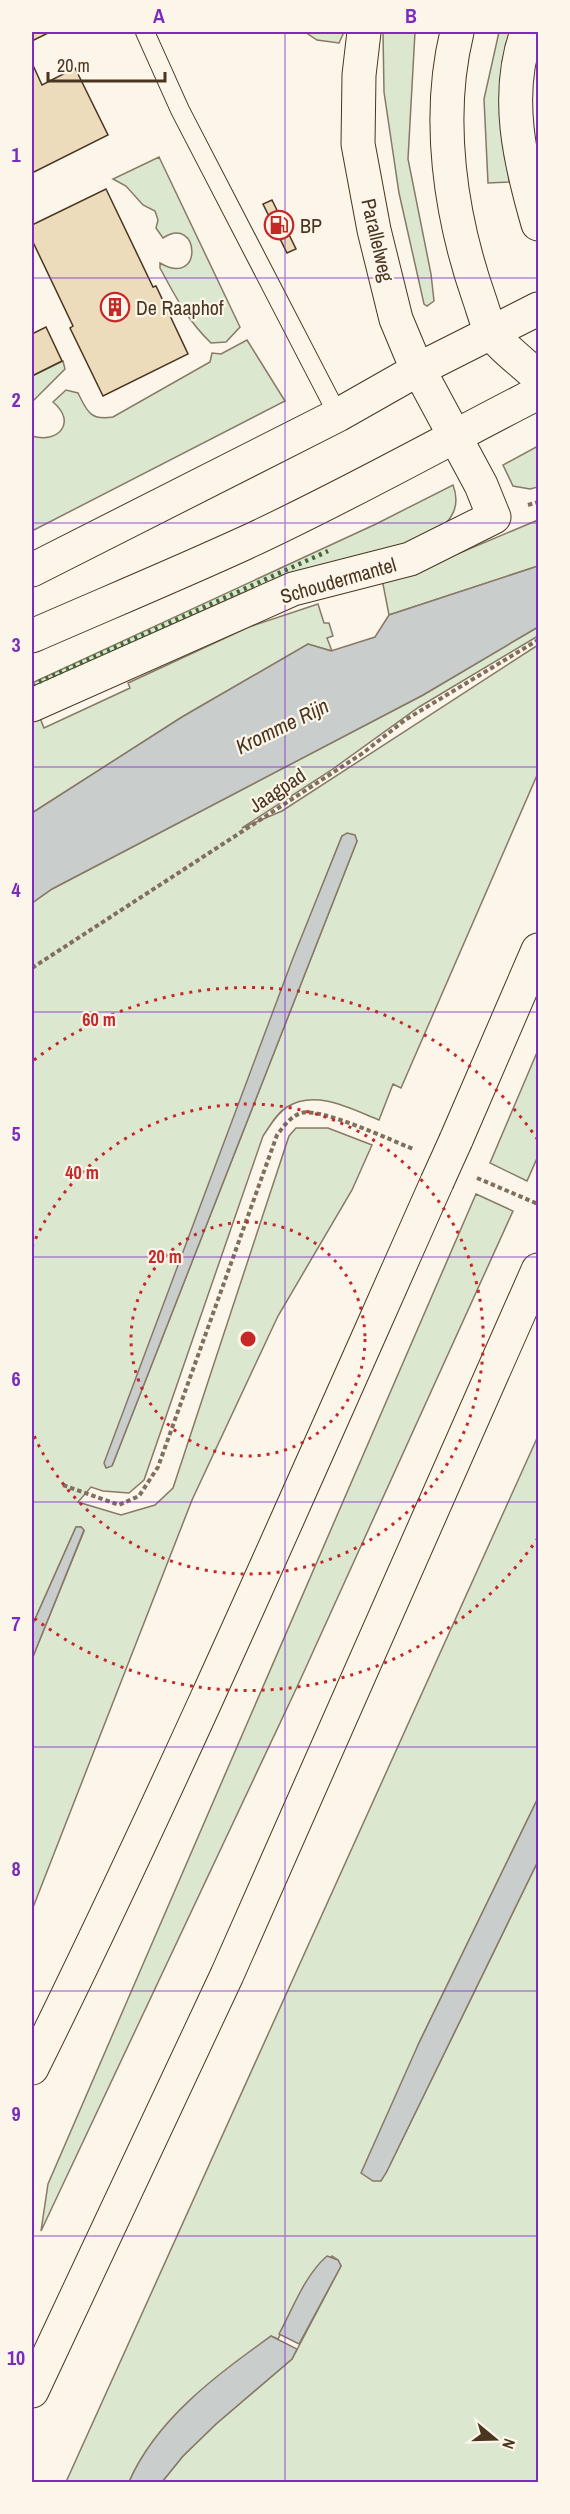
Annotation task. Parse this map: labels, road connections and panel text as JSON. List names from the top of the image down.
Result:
{
  "streets": {
    "main road": ["Parallelweg", "Schoudermantel"],
    "path": ["Jaagpad"]
  },
  "crossings": [
    ["Parallelweg", "Schoudermantel"]
  ],
  "water": ["Kromme Rijn"],
  "places": {
    "fuel station": ["BP"],
    "building": ["De Raaphof"]
  },
  "scale_bar": "20 m",
  "north": "right",
  "grid": {
    "columns": ["A", "B"],
    "rows": [
      "1",
      "2",
      "3",
      "4",
      "5",
      "6",
      "7",
      "8",
      "9",
      "10"
    ]
  },
  "rings": ["60 m", "40 m", "20 m"]
}
